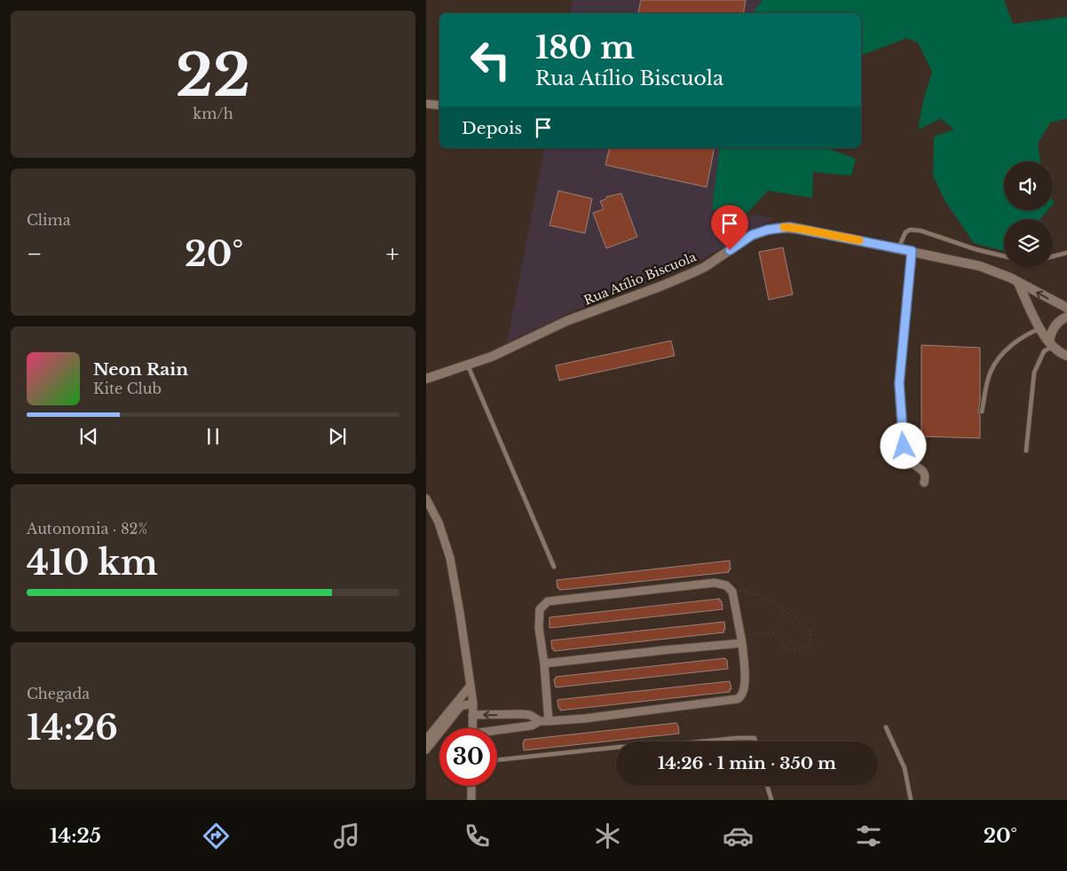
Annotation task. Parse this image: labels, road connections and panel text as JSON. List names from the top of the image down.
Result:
{
  "streets": {
    "street": ["Rua Atílio Biscuola"]
  },
  "page": {
    "tile": [
      ["22", "km/h"],
      "Clima",
      ["Autonomia · 82%", "410 km"],
      ["Chegada", "14:26"]
    ],
    "turn": ["180 m", "Rua Atílio Biscuola"],
    "then": "Depois",
    "heat": ["−", "20°", "+"],
    "song": ["Neon Rain", "Kite Club"],
    "limit": "30",
    "trip": "14:26 · 1 min · 350 m",
    "tabs": ["14:25", "20°"]
  }
}
